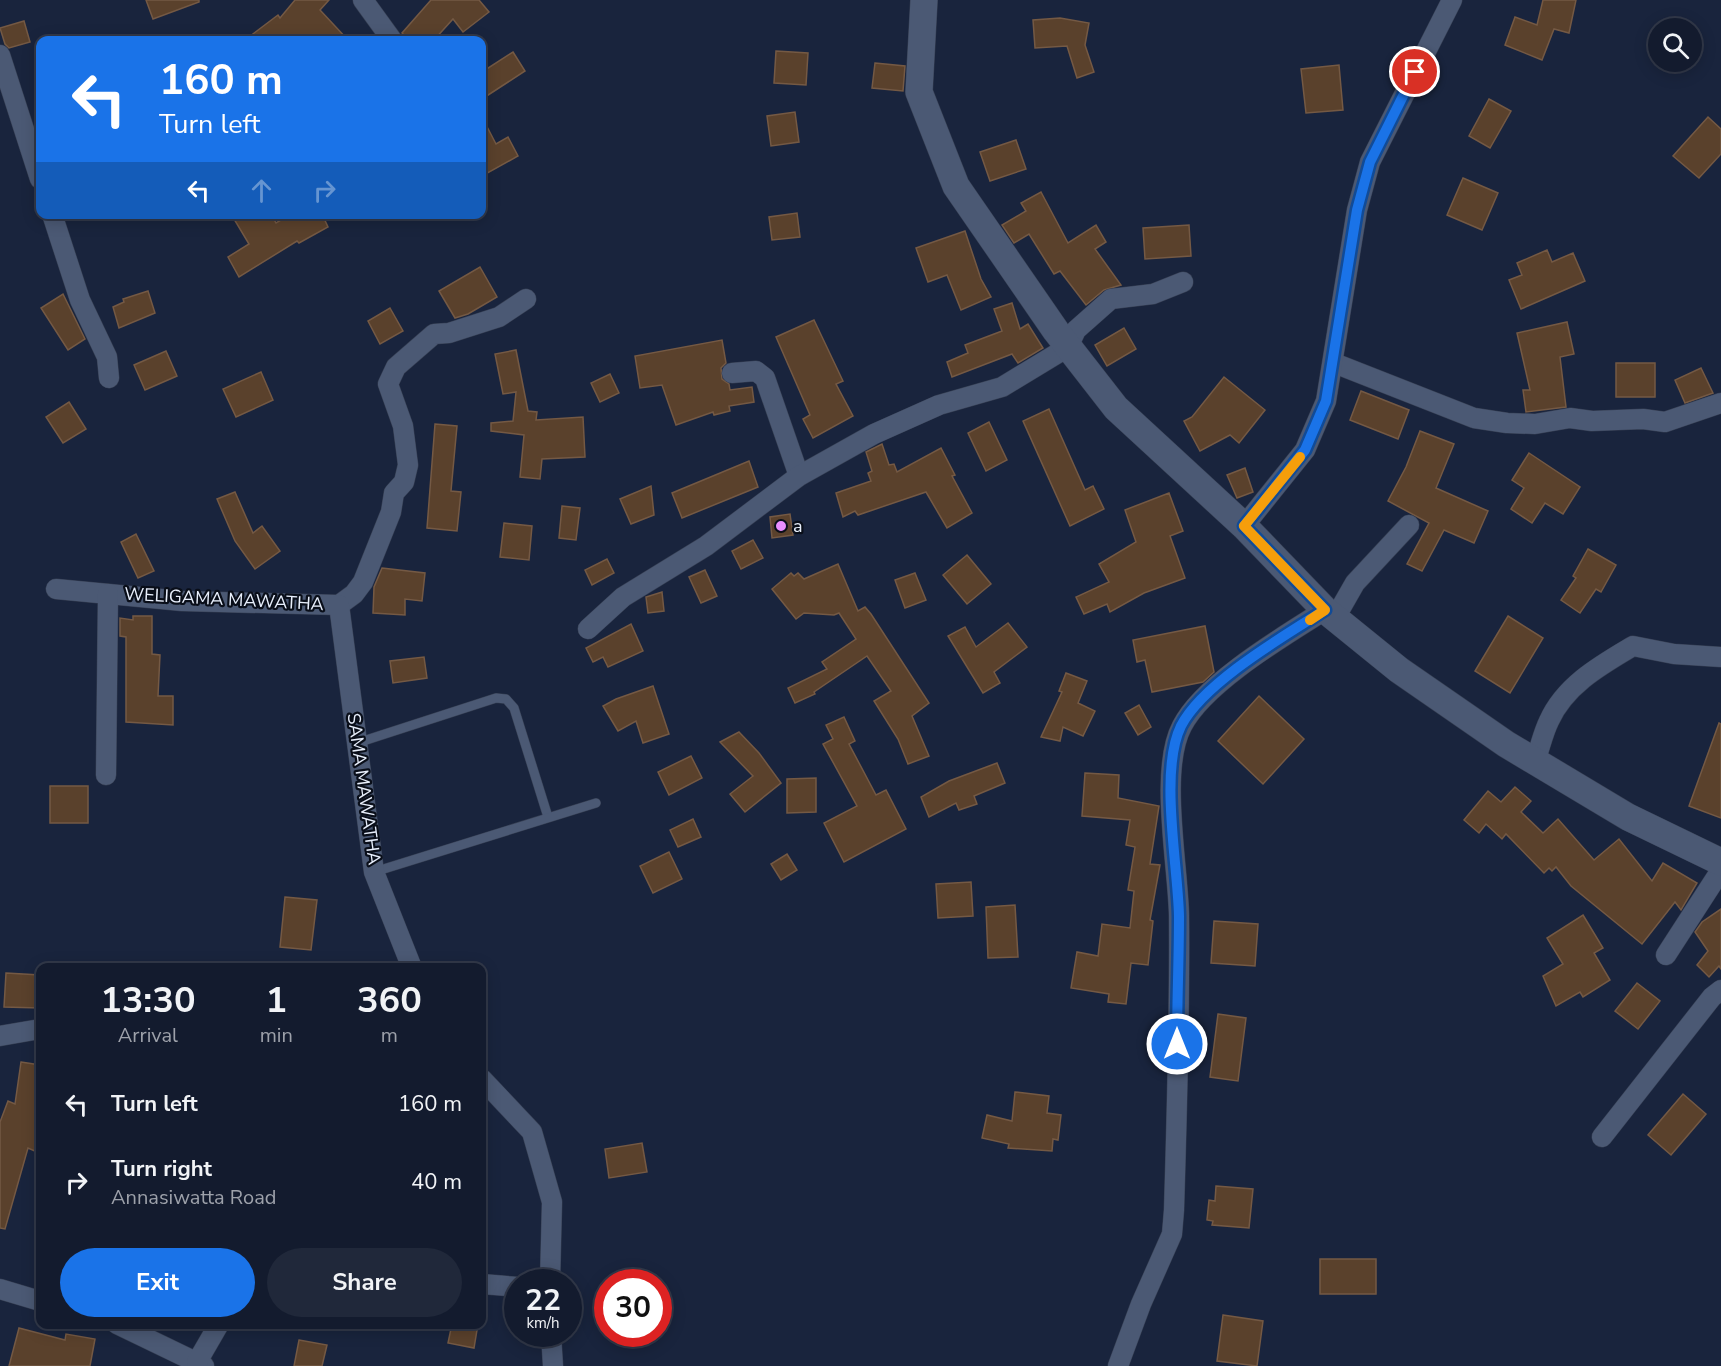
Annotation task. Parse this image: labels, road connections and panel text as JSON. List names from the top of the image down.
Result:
{
  "streets": {
    "street": ["WELIGAMA MAWATHA", "SAMA MAWATHA"]
  },
  "crossings": [
    ["WELIGAMA MAWATHA", "SAMA MAWATHA"]
  ],
  "places": ["a"],
  "page": {
    "turn": ["160 m", "Turn left"],
    "eta": [
      "13:30",
      "Arrival",
      "1",
      "min",
      "360",
      "m"
    ],
    "list": [
      {
        "name": "Turn left",
        "value": "160 m"
      },
      {
        "name": "Turn right",
        "note": "Annasiwatta Road",
        "value": "40 m"
      }
    ],
    "buttons": ["Exit", "Share"],
    "speed": "22 km/h",
    "limit": "30"
  }
}
